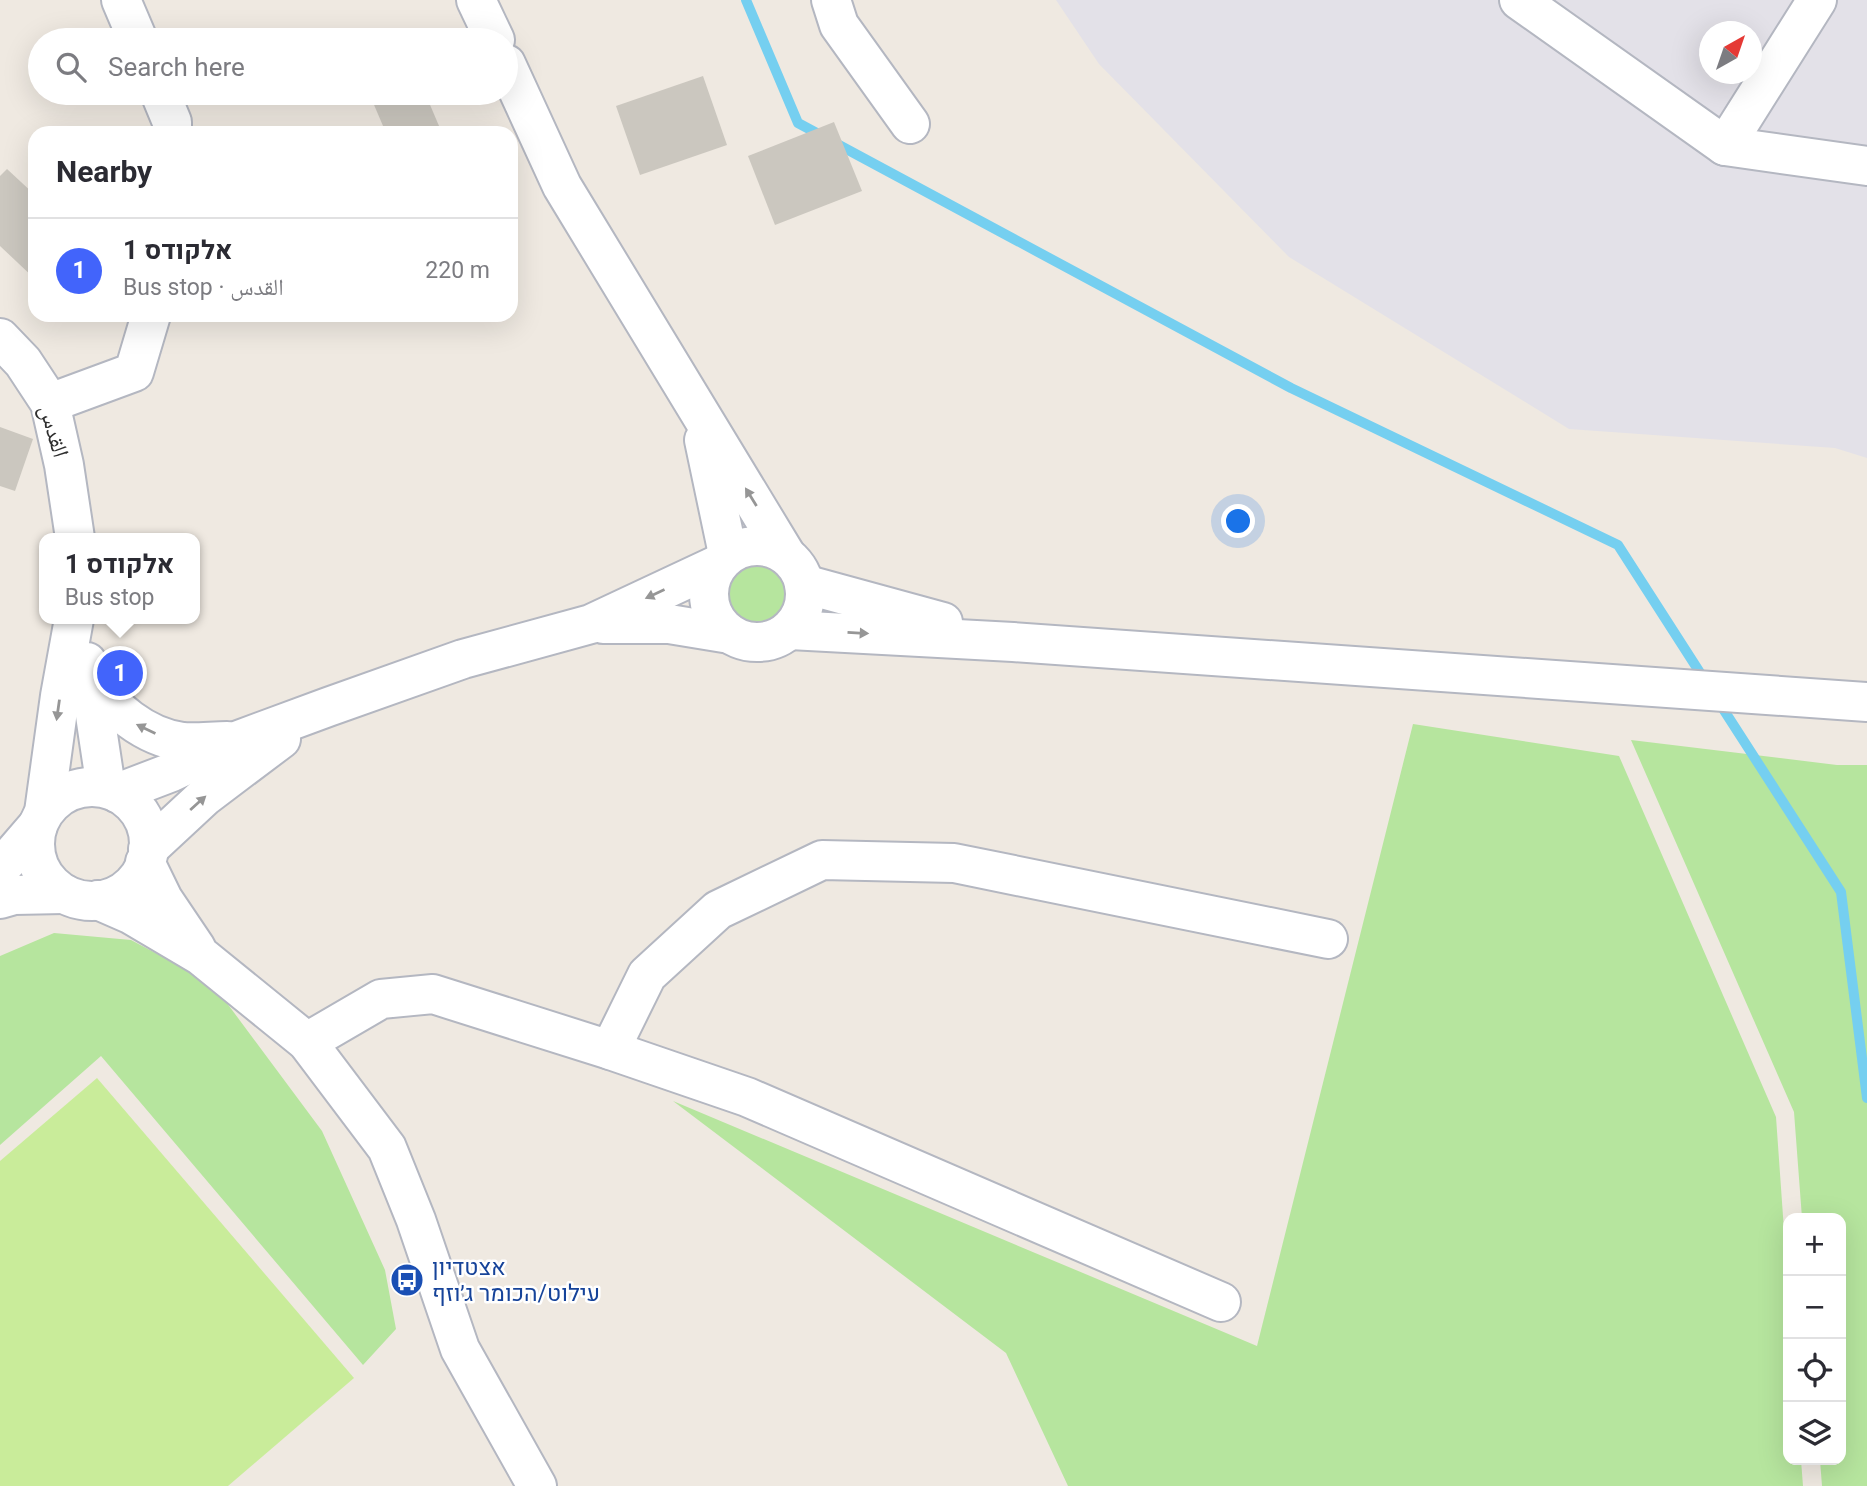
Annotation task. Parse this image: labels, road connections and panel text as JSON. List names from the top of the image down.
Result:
{
  "streets": {
    "street": ["القدس"]
  },
  "places": {
    "bus stop": ["אצטדיון עילוט/הכומר ג׳וזף"]
  },
  "north": "top right",
  "page": {
    "search": "Search here",
    "heading": "Nearby",
    "list": [
      {
        "mark": "1",
        "name": "אלקודס 1",
        "note": "Bus stop · القدس",
        "value": "220 m"
      }
    ],
    "popup": ["אלקודס 1", "Bus stop"],
    "pins": "1",
    "map_buttons": ["+", "−"]
  }
}
